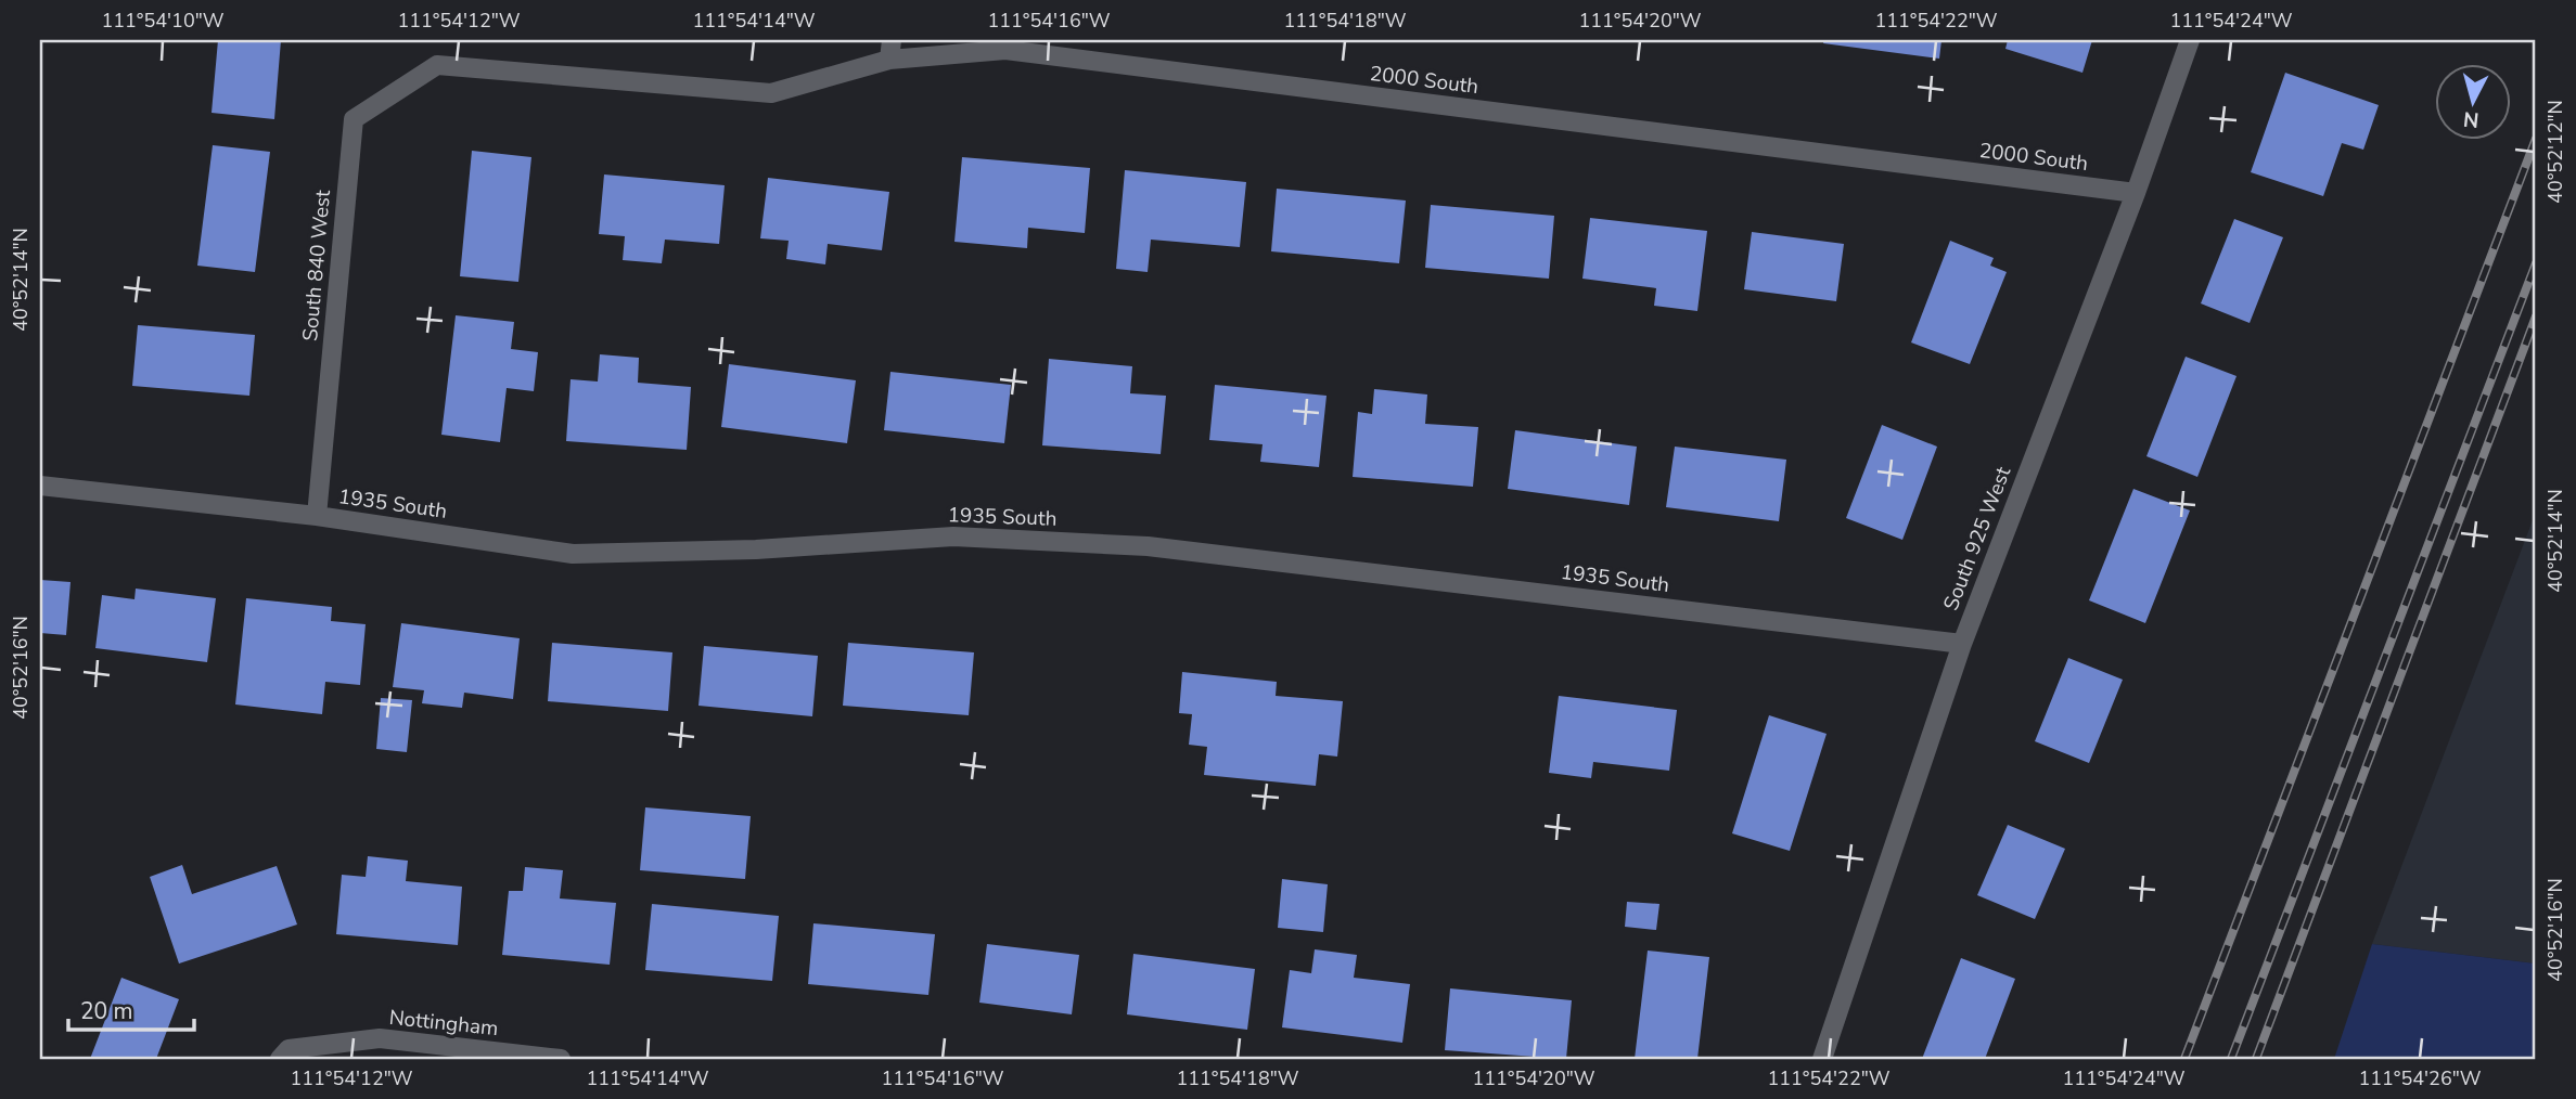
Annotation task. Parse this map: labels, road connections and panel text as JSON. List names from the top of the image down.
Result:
{
  "streets": {
    "street": [
      "2000 South",
      "South 840 West",
      "1935 South",
      "South 925 West",
      "Nottingham"
    ]
  },
  "crossings": [
    ["2000 South", "South 840 West"],
    ["2000 South", "South 925 West"],
    ["South 840 West", "1935 South"],
    ["1935 South", "South 925 West"]
  ],
  "scale_bar": "20 m",
  "north": "bottom",
  "coordinates": [
    "111°54'10\"W",
    "111°54'12\"W",
    "111°54'14\"W",
    "111°54'16\"W",
    "111°54'18\"W",
    "111°54'20\"W",
    "111°54'22\"W",
    "111°54'24\"W",
    "40°52'12\"N",
    "40°52'14\"N",
    "40°52'16\"N",
    "111°54'26\"W"
  ]
}
